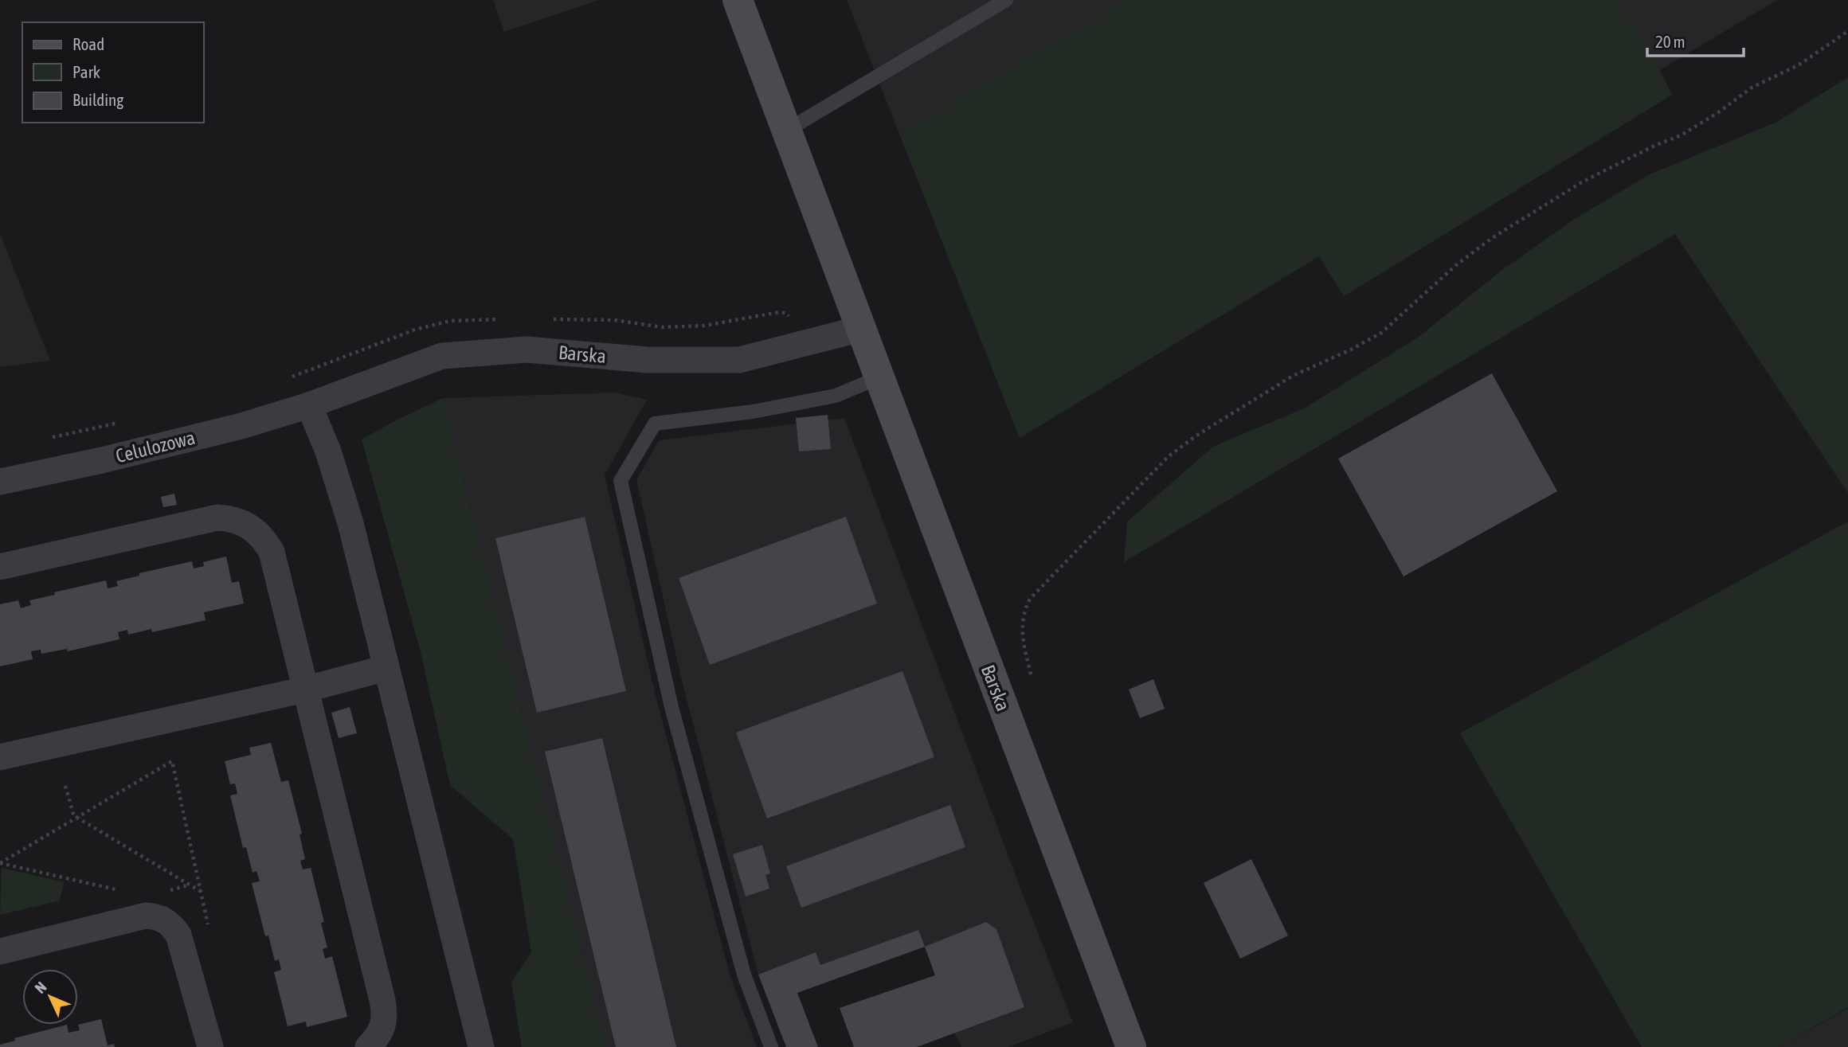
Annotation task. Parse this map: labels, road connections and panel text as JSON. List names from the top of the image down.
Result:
{
  "streets": {
    "street": ["Barska", "Celulozowa"]
  },
  "crossings": [
    ["Barska", "Celulozowa"]
  ],
  "legend": ["Road", "Park", "Building"],
  "scale_bar": "20 m",
  "north": "top left"
}
